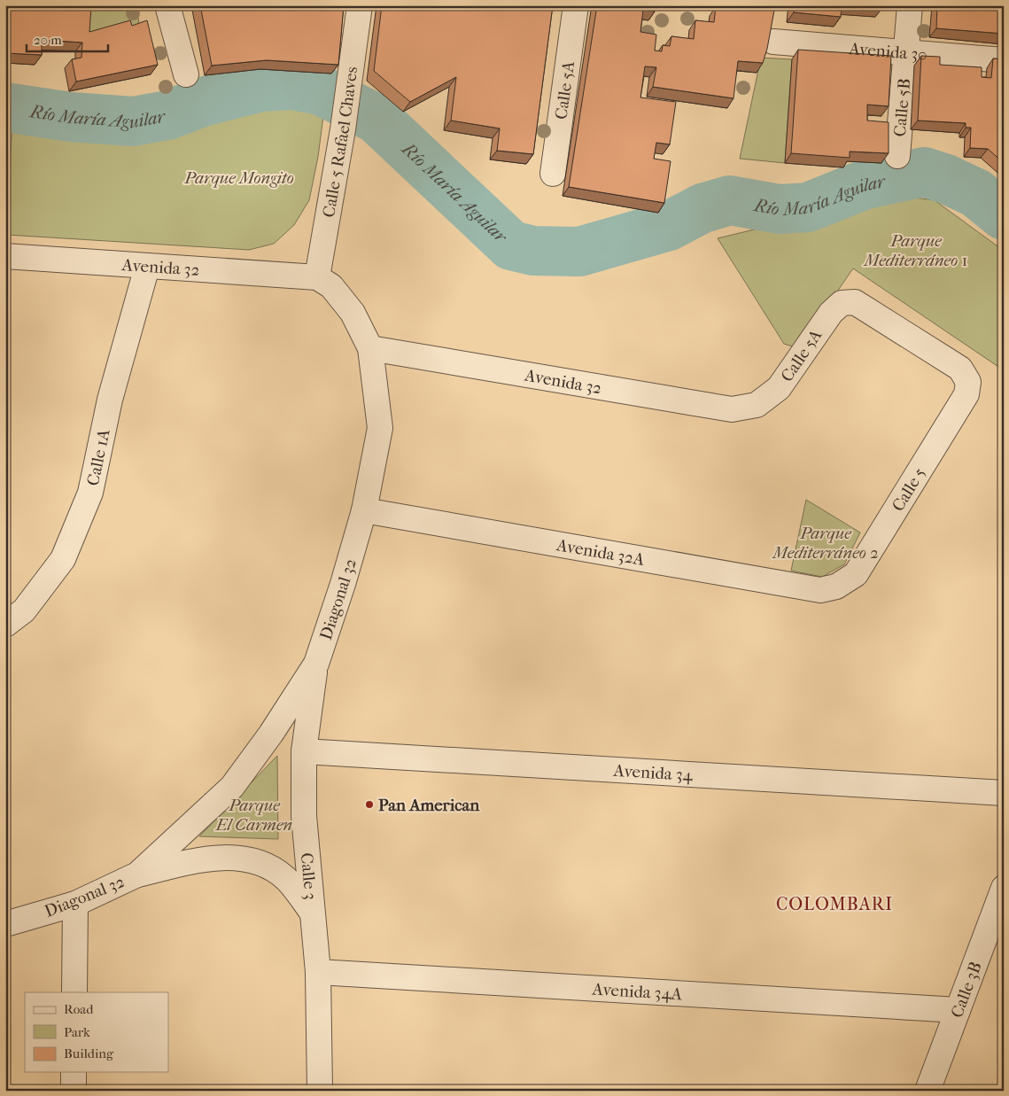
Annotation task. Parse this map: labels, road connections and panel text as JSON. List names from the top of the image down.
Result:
{
  "streets": {
    "street": [
      "Avenida 30",
      "Calle 5A",
      "Calle 5B",
      "Calle 5 Rafael Chaves",
      "Avenida 32",
      "Calle 1A",
      "Calle 5",
      "Avenida 32A",
      "Diagonal 32",
      "Avenida 34",
      "Calle 3",
      "Calle 3B",
      "Avenida 34A"
    ]
  },
  "crossings": [
    ["Avenida 30", "Calle 5B"],
    ["Calle 5A", "Avenida 32"],
    ["Calle 5A", "Calle 5"],
    ["Calle 5 Rafael Chaves", "Avenida 32"],
    ["Calle 5 Rafael Chaves", "Diagonal 32"],
    ["Avenida 32", "Calle 1A"],
    ["Avenida 32", "Diagonal 32"],
    ["Calle 5", "Avenida 32A"],
    ["Avenida 32A", "Diagonal 32"],
    ["Diagonal 32", "Calle 3"],
    ["Avenida 34", "Calle 3"],
    ["Calle 3", "Avenida 34A"],
    ["Calle 3B", "Avenida 34A"]
  ],
  "districts": ["COLOMBARI"],
  "water": ["Río María Aguilar"],
  "parks": [
    "Parque Mongito",
    "Parque Mediterráneo 1",
    "Parque Mediterráneo 2",
    "Parque El Carmen"
  ],
  "places": ["Pan American"],
  "legend": ["Road", "Park", "Building"],
  "scale_bar": "20 m"
}
